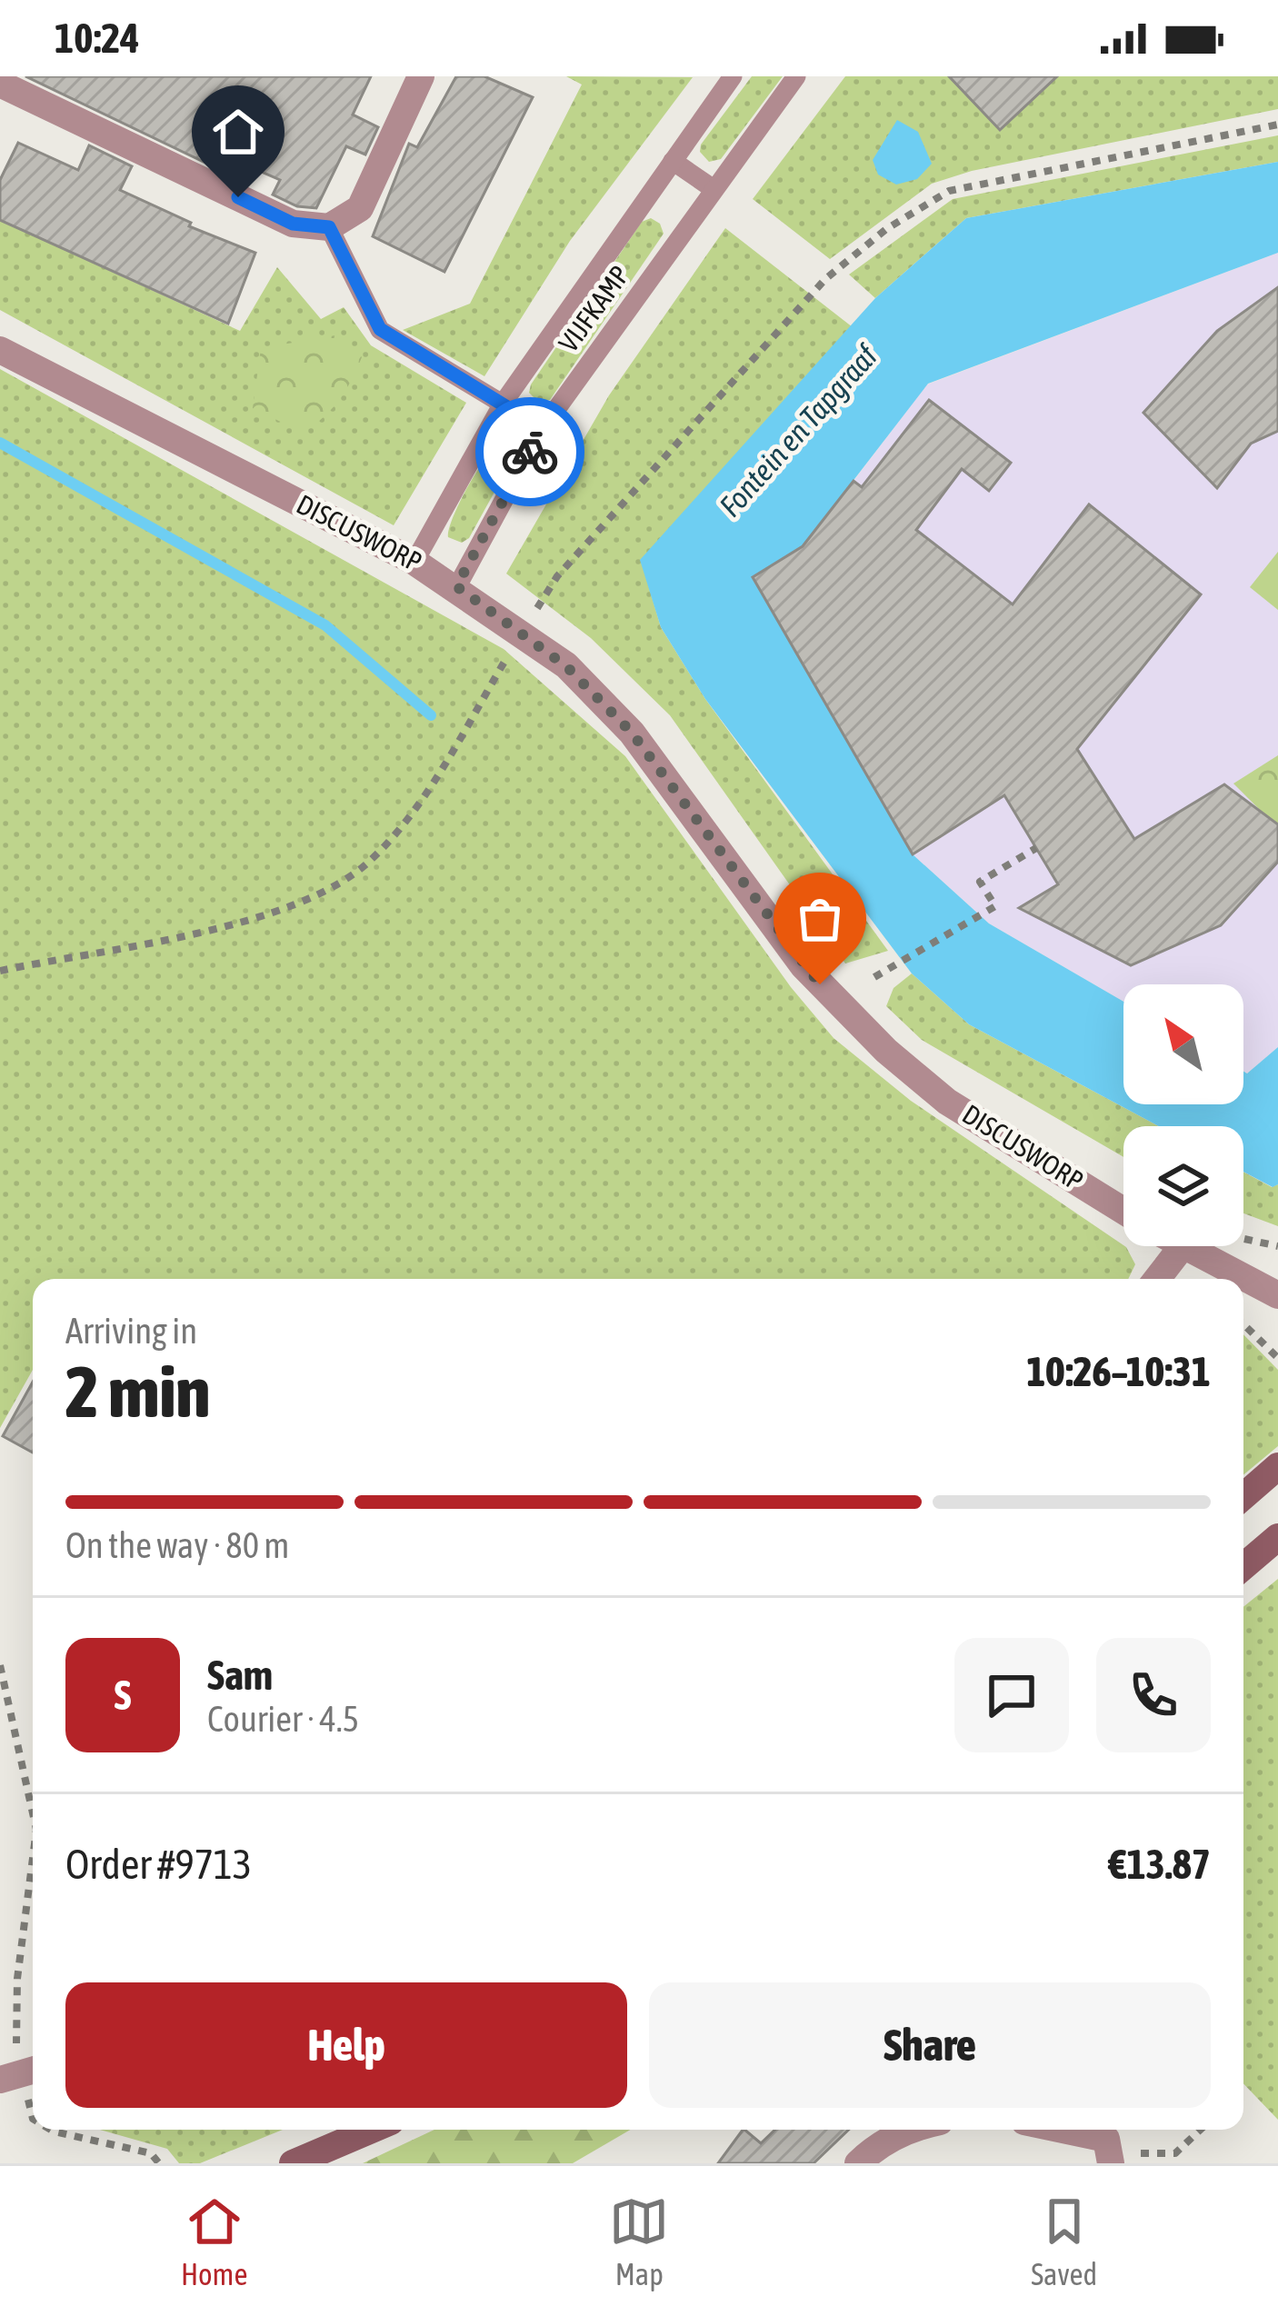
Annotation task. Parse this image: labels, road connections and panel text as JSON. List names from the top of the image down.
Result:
{
  "streets": {
    "street": ["DISCUSWORP"],
    "lane": ["VIJFKAMP"]
  },
  "crossings": [
    ["VIJFKAMP", "DISCUSWORP"]
  ],
  "water": ["Fontein en Tapgraaf"],
  "north": "top left",
  "page": {
    "status": "10:24",
    "heading": ["2 min", "Arriving in", "10:26–10:31"],
    "panel": [
      "Sam",
      "Courier · 4.5",
      "Order #9713",
      "€13.87"
    ],
    "bar": "On the way · 80 m",
    "round": "S",
    "buttons": ["Help", "Share"],
    "tabs": ["Home", "Map", "Saved"]
  }
}
